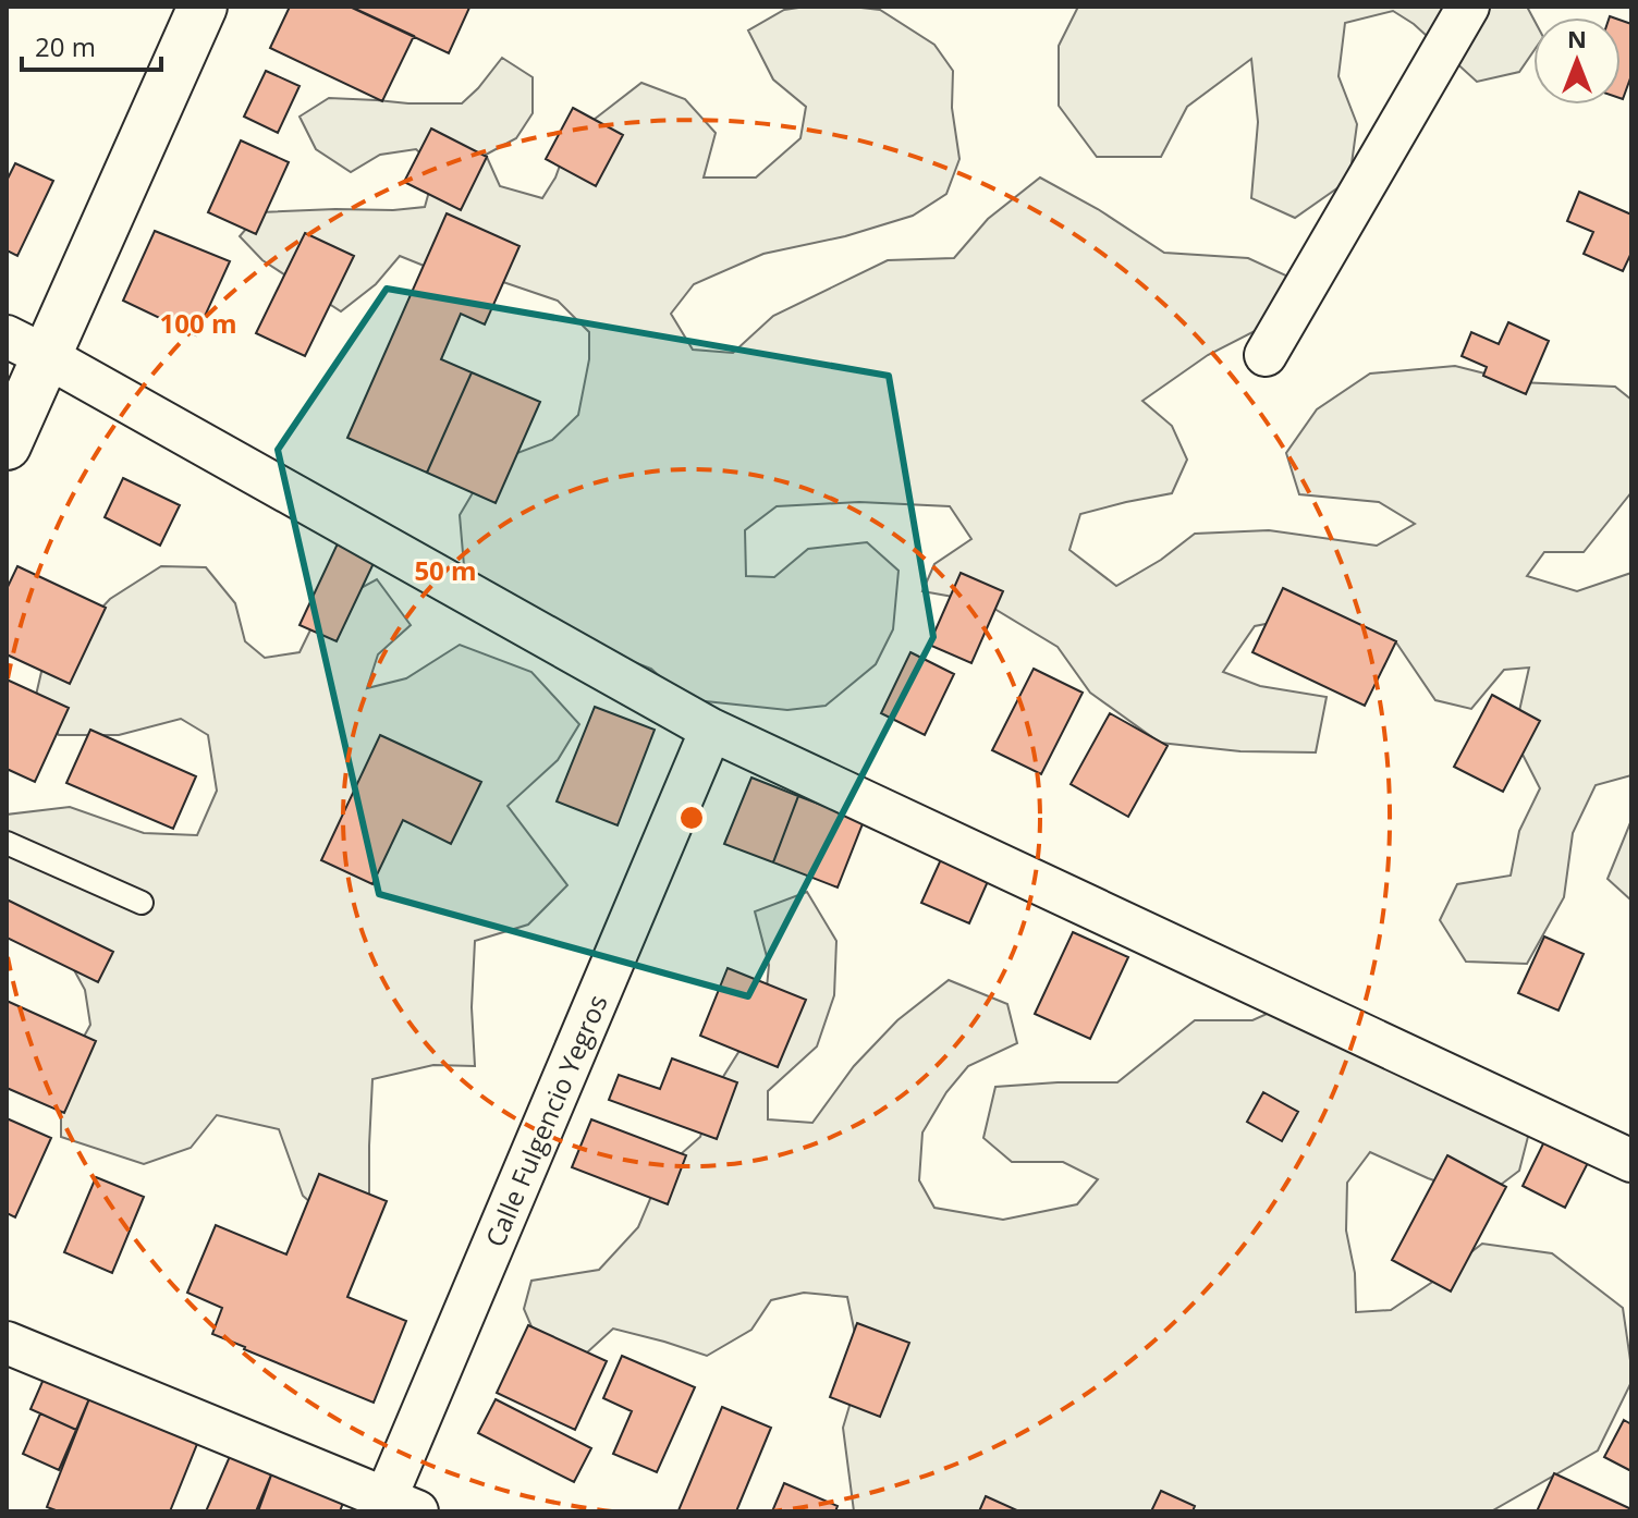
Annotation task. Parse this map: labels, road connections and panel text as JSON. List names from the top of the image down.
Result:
{
  "streets": {
    "street": ["Calle Fulgencio Yegros"]
  },
  "scale_bar": "20 m",
  "north": "top",
  "rings": ["100 m", "50 m"]
}
